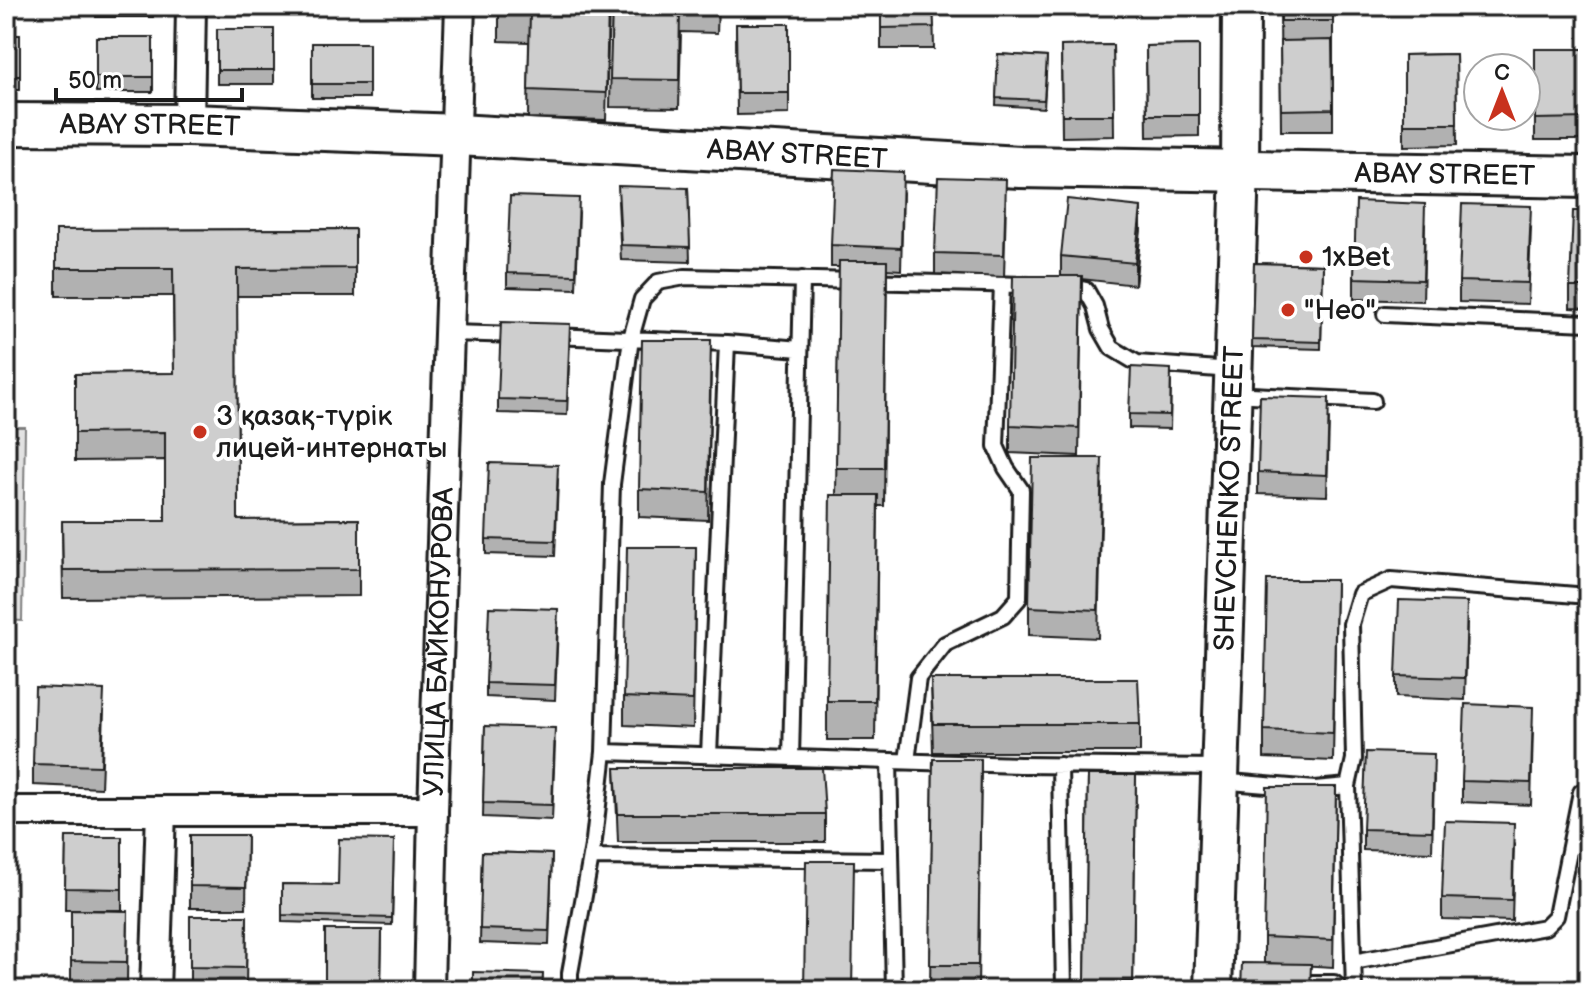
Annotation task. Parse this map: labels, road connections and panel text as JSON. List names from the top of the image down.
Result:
{
  "streets": {
    "main road": ["ABAY STREET"],
    "street": ["SHEVCHENKO STREET", "УЛИЦА БАЙКОНУРОВА"]
  },
  "crossings": [
    ["ABAY STREET", "SHEVCHENKO STREET"],
    ["ABAY STREET", "УЛИЦА БАЙКОНУРОВА"]
  ],
  "places": ["1xBet", "\"Нео\"", "3 қазақ-түрік лицей-интернаты"],
  "scale_bar": "50 m",
  "north": "top"
}
